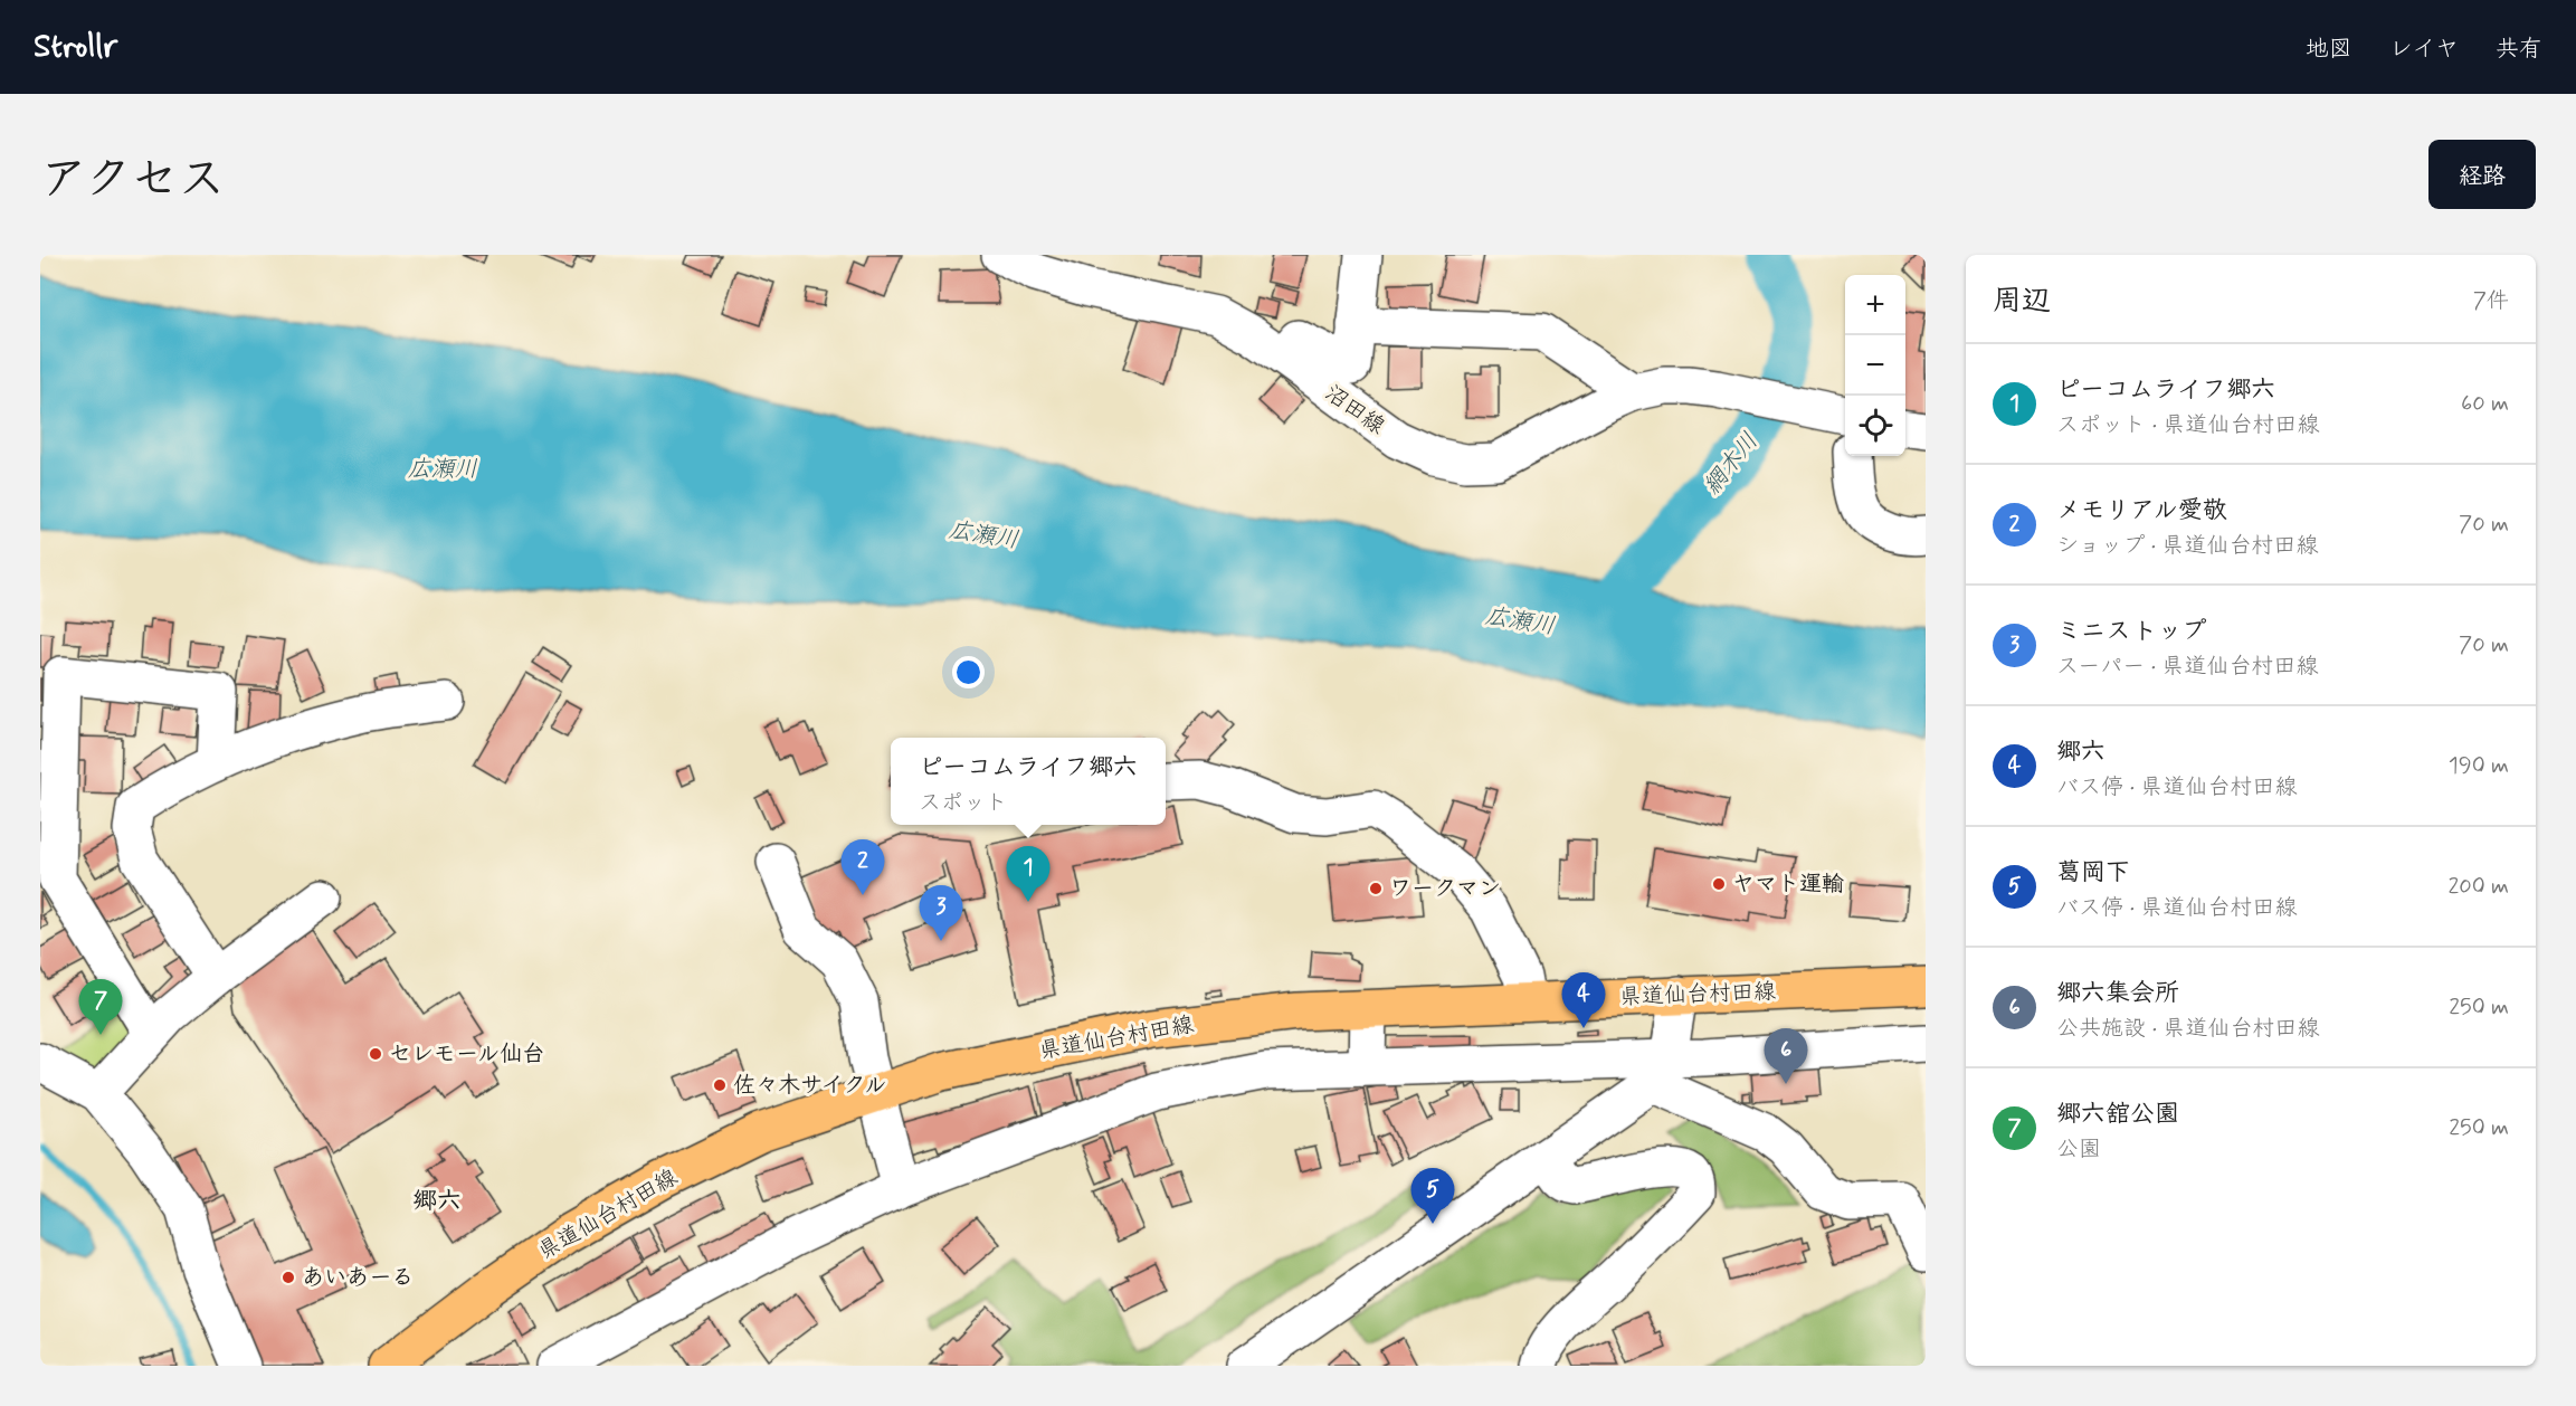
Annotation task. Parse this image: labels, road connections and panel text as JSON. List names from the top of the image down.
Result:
{
  "streets": {
    "main road": ["県道仙台村田線"],
    "street": ["沼田線"]
  },
  "districts": ["郷六"],
  "water": ["網木川", "広瀬川"],
  "places": [
    "ヤマト運輸",
    "ワークマン",
    "セレモール仙台",
    "佐々木サイクル",
    "あいあーる"
  ],
  "page": {
    "header": "Strollr",
    "nav": ["地図", "レイヤ", "共有"],
    "title": "アクセス",
    "buttons": "経路",
    "heading": ["周辺", "7件"],
    "map_buttons": ["+", "−"],
    "list": [
      {
        "mark": "1",
        "name": "ピーコムライフ郷六",
        "note": "スポット · 県道仙台村田線",
        "value": "60 m"
      },
      {
        "mark": "2",
        "name": "メモリアル愛敬",
        "note": "ショップ · 県道仙台村田線",
        "value": "70 m"
      },
      {
        "mark": "3",
        "name": "ミニストップ",
        "note": "スーパー · 県道仙台村田線",
        "value": "70 m"
      },
      {
        "mark": "4",
        "name": "郷六",
        "note": "バス停 · 県道仙台村田線",
        "value": "190 m"
      },
      {
        "mark": "5",
        "name": "葛岡下",
        "note": "バス停 · 県道仙台村田線",
        "value": "200 m"
      },
      {
        "mark": "6",
        "name": "郷六集会所",
        "note": "公共施設 · 県道仙台村田線",
        "value": "250 m"
      },
      {
        "mark": "7",
        "name": "郷六舘公園",
        "note": "公園",
        "value": "250 m"
      }
    ],
    "popup": ["ピーコムライフ郷六", "スポット"],
    "pins": [
      "2",
      "1",
      "3",
      "4",
      "7",
      "6",
      "5"
    ]
  }
}
